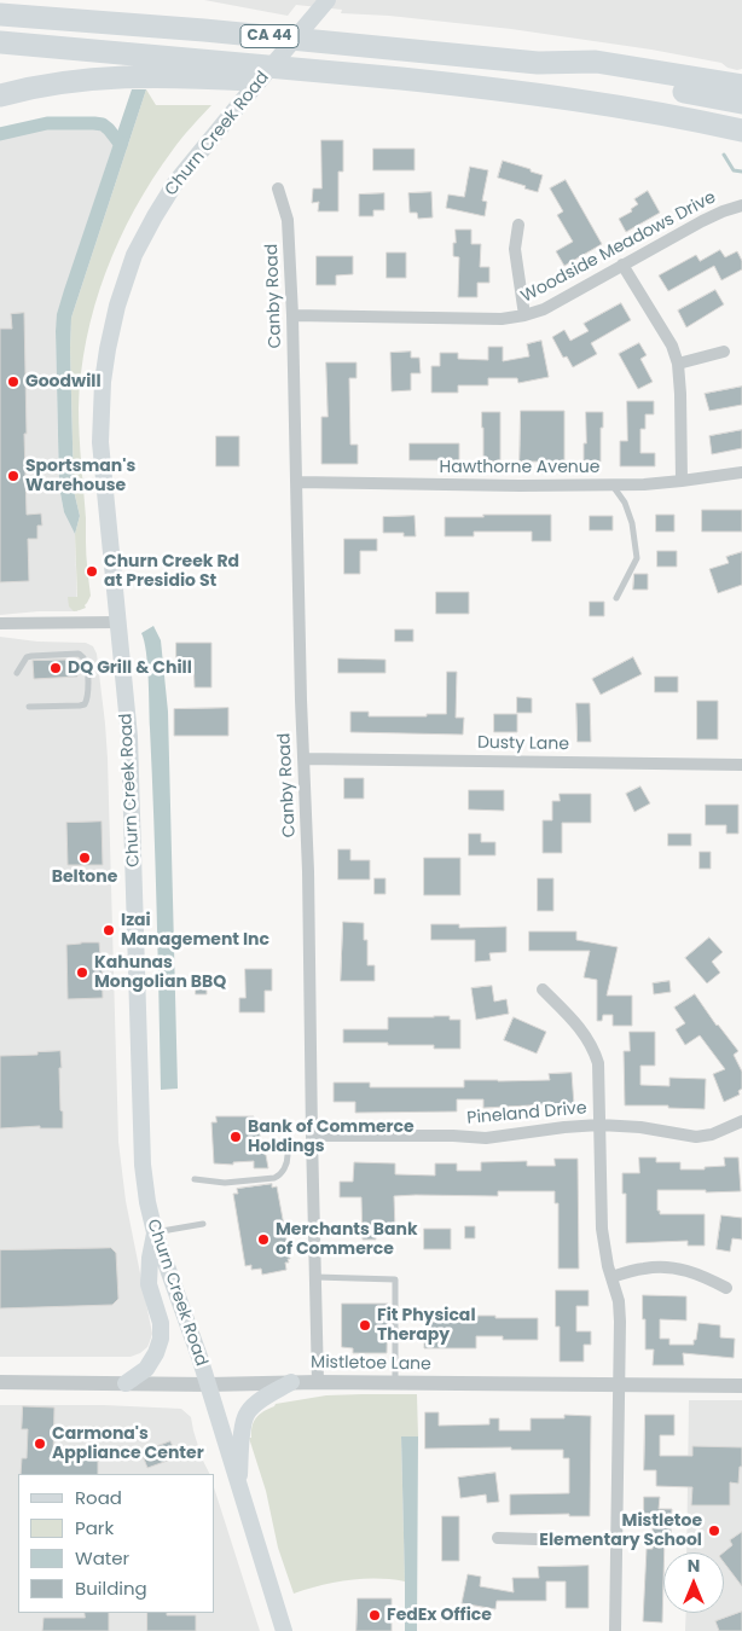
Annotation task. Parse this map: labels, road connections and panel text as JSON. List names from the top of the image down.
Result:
{
  "streets": {
    "highway": ["CA 44"],
    "main road": ["Churn Creek Road"],
    "street": [
      "Woodside Meadows Drive",
      "Canby Road",
      "Hawthorne Avenue",
      "Dusty Lane",
      "Pineland Drive",
      "Mistletoe Lane"
    ]
  },
  "crossings": [
    ["Churn Creek Road", "Mistletoe Lane"],
    ["Woodside Meadows Drive", "Canby Road"],
    ["Canby Road", "Hawthorne Avenue"],
    ["Canby Road", "Dusty Lane"],
    ["Canby Road", "Pineland Drive"],
    ["Canby Road", "Mistletoe Lane"]
  ],
  "places": [
    "Goodwill",
    "Sportsman's Warehouse",
    "Churn Creek Rd at Presidio St",
    "DQ Grill & Chill",
    "Beltone",
    "Izai Management Inc",
    "Kahunas Mongolian BBQ",
    "Bank of Commerce Holdings",
    "Merchants Bank of Commerce",
    "Fit Physical Therapy",
    "Carmona's Appliance Center",
    "Mistletoe Elementary School",
    "FedEx Office"
  ],
  "legend": [
    "Road",
    "Park",
    "Water",
    "Building"
  ],
  "north": "top"
}
